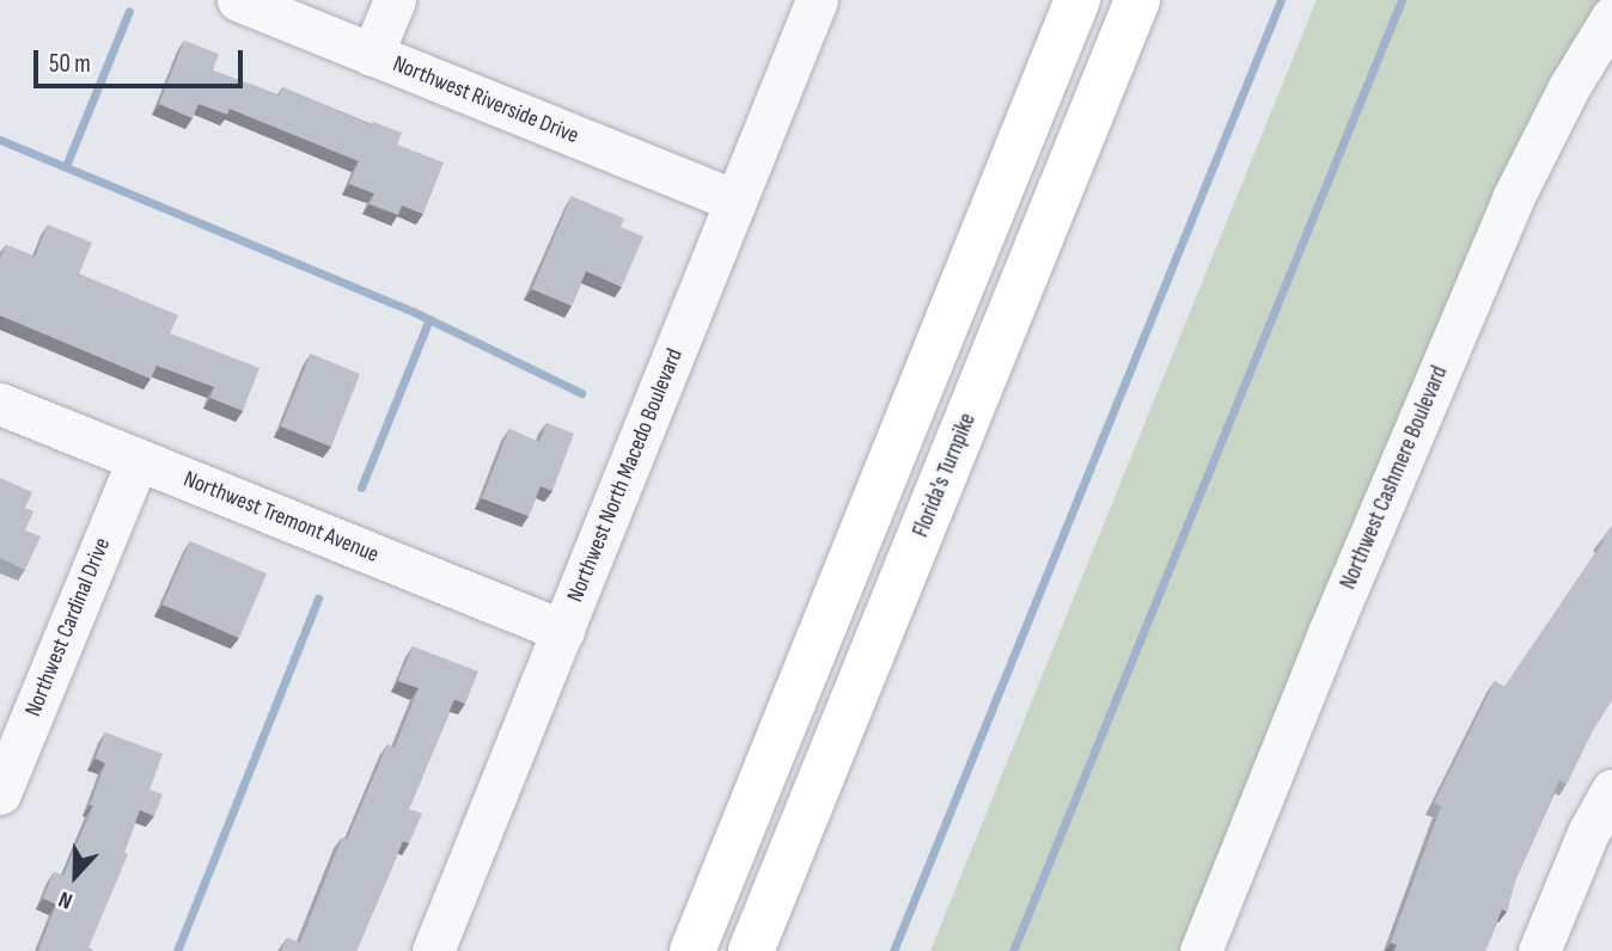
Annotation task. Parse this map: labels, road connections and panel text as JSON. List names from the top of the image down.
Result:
{
  "streets": {
    "highway": ["Florida's Turnpike"],
    "street": [
      "Northwest Riverside Drive",
      "Northwest North Macedo Boulevard",
      "Northwest Cashmere Boulevard",
      "Northwest Tremont Avenue",
      "Northwest Cardinal Drive"
    ]
  },
  "crossings": [
    ["Northwest Riverside Drive", "Northwest North Macedo Boulevard"],
    ["Northwest North Macedo Boulevard", "Northwest Tremont Avenue"],
    ["Northwest Tremont Avenue", "Northwest Cardinal Drive"]
  ],
  "scale_bar": "50 m",
  "north": "bottom"
}
